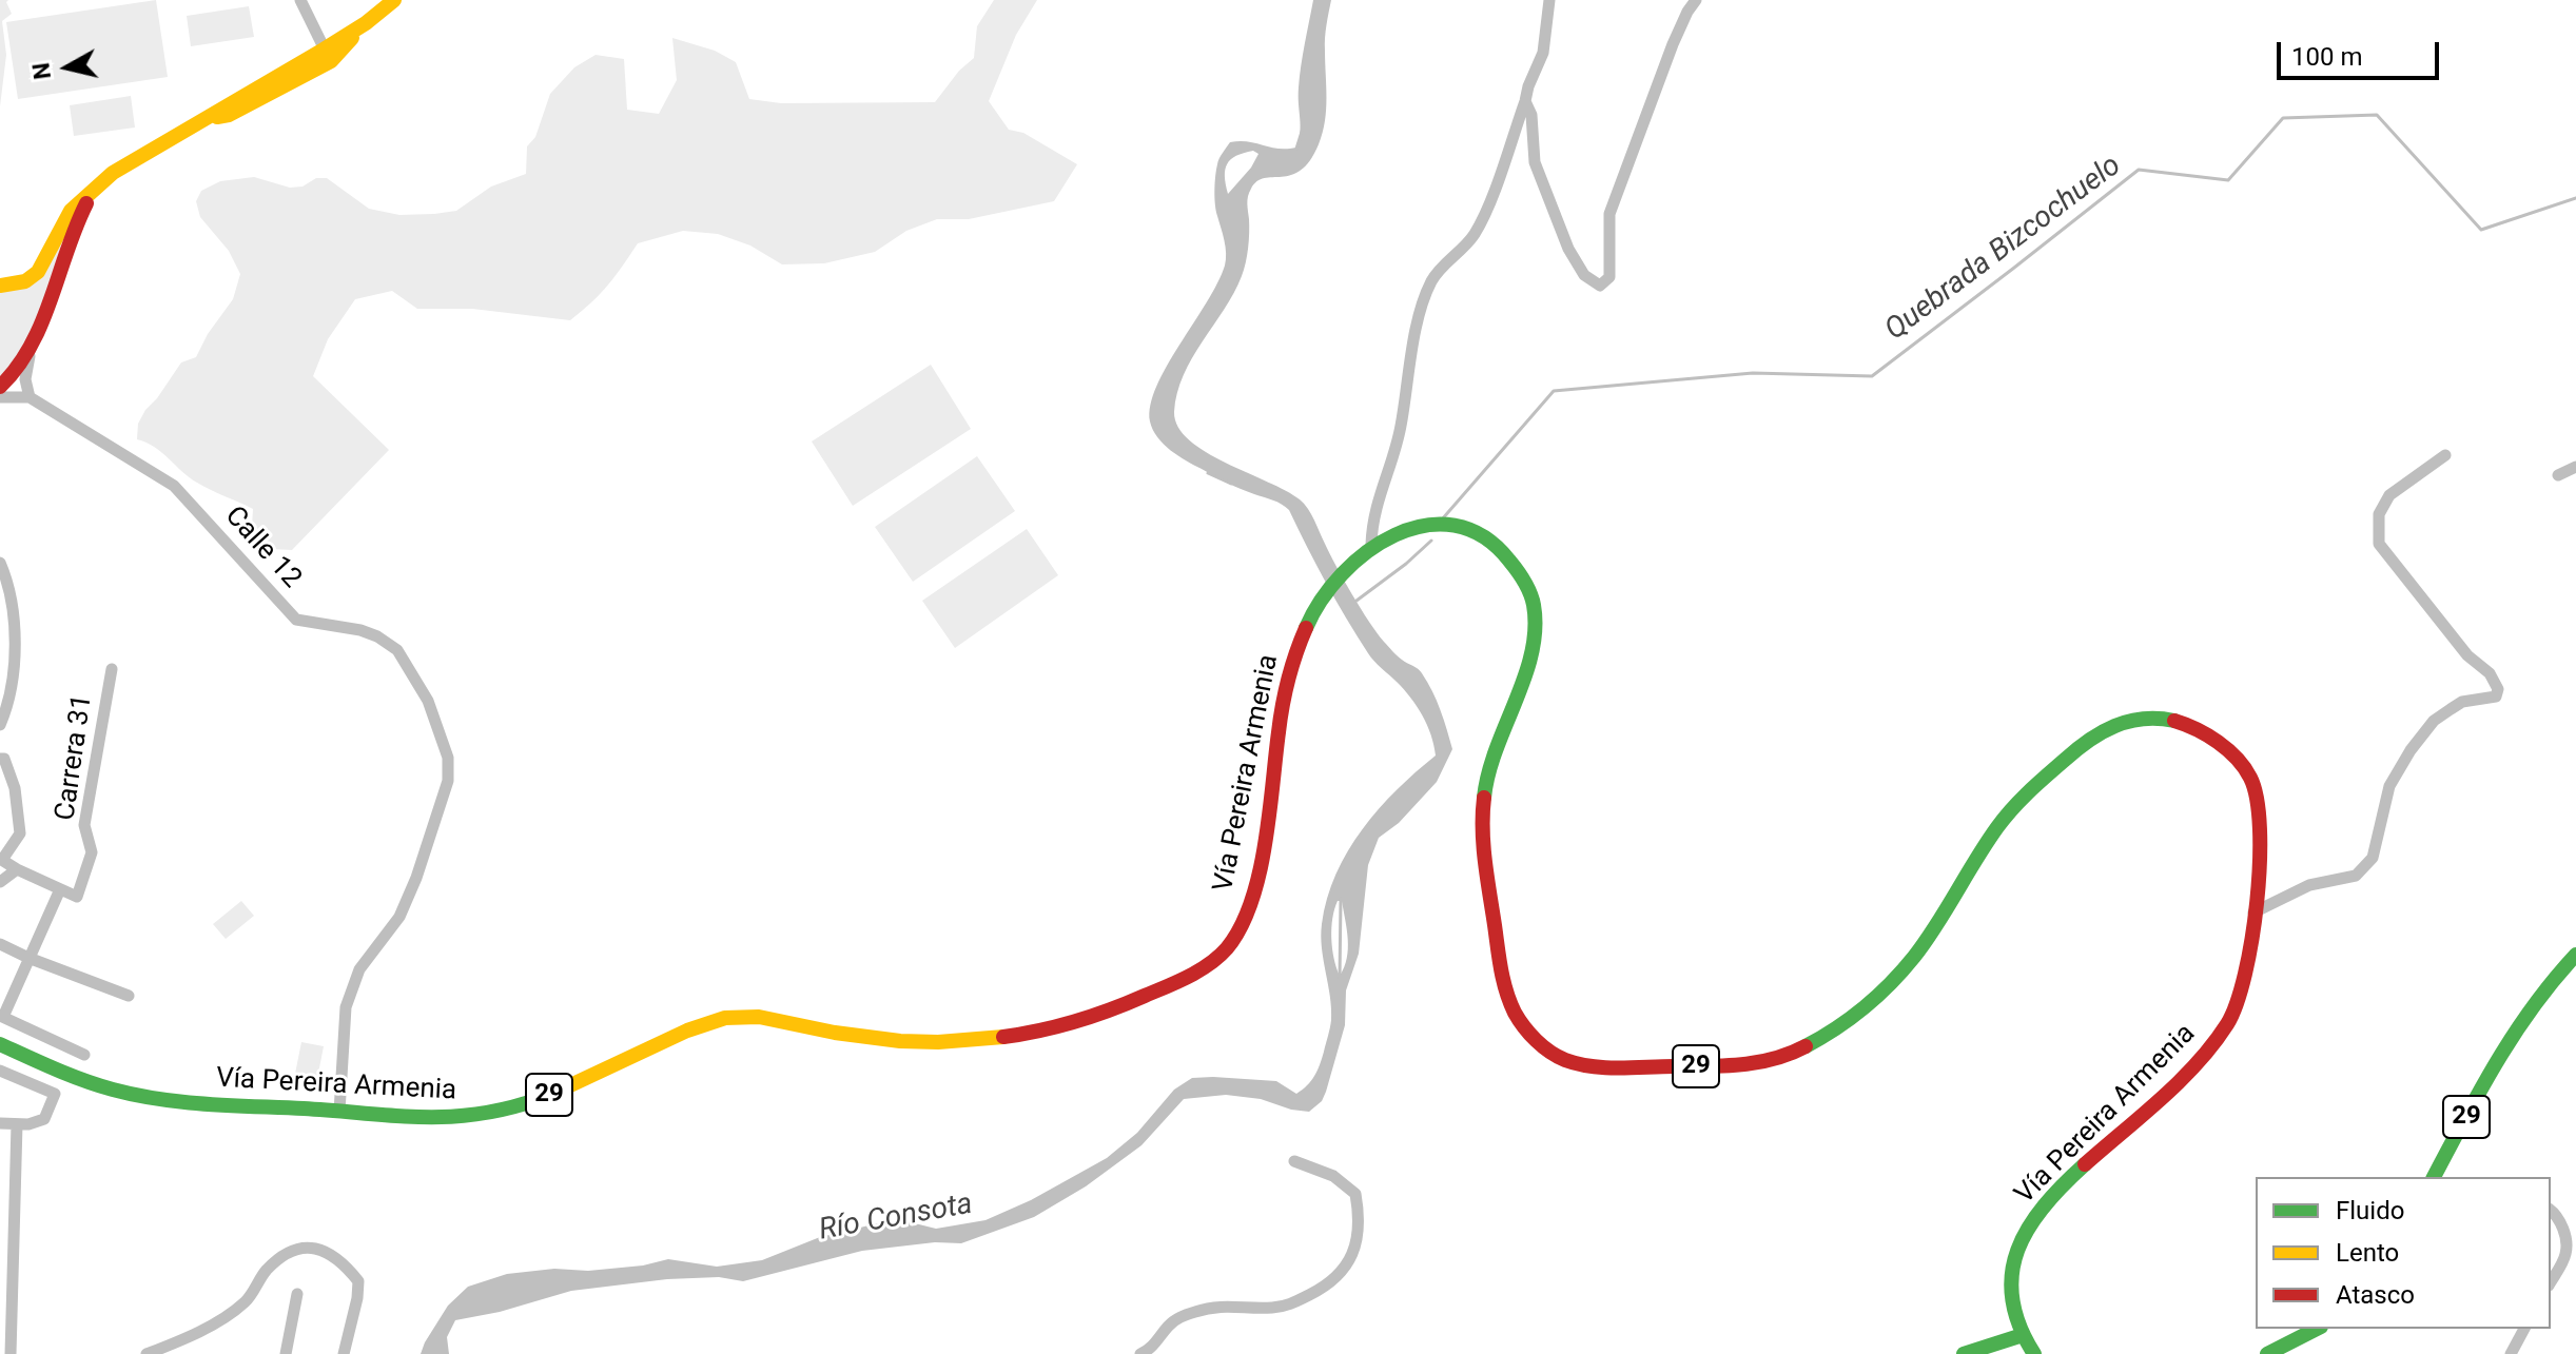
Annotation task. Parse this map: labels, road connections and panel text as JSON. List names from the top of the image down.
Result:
{
  "streets": {
    "main road": ["Vía Pereira Armenia", "29"],
    "street": ["Calle 12", "Carrera 31"]
  },
  "crossings": [
    ["Calle 12", "Vía Pereira Armenia"]
  ],
  "water": ["Quebrada Bizcochuelo", "Río Consota"],
  "legend": ["Fluido", "Lento", "Atasco"],
  "scale_bar": "100 m",
  "north": "left"
}
